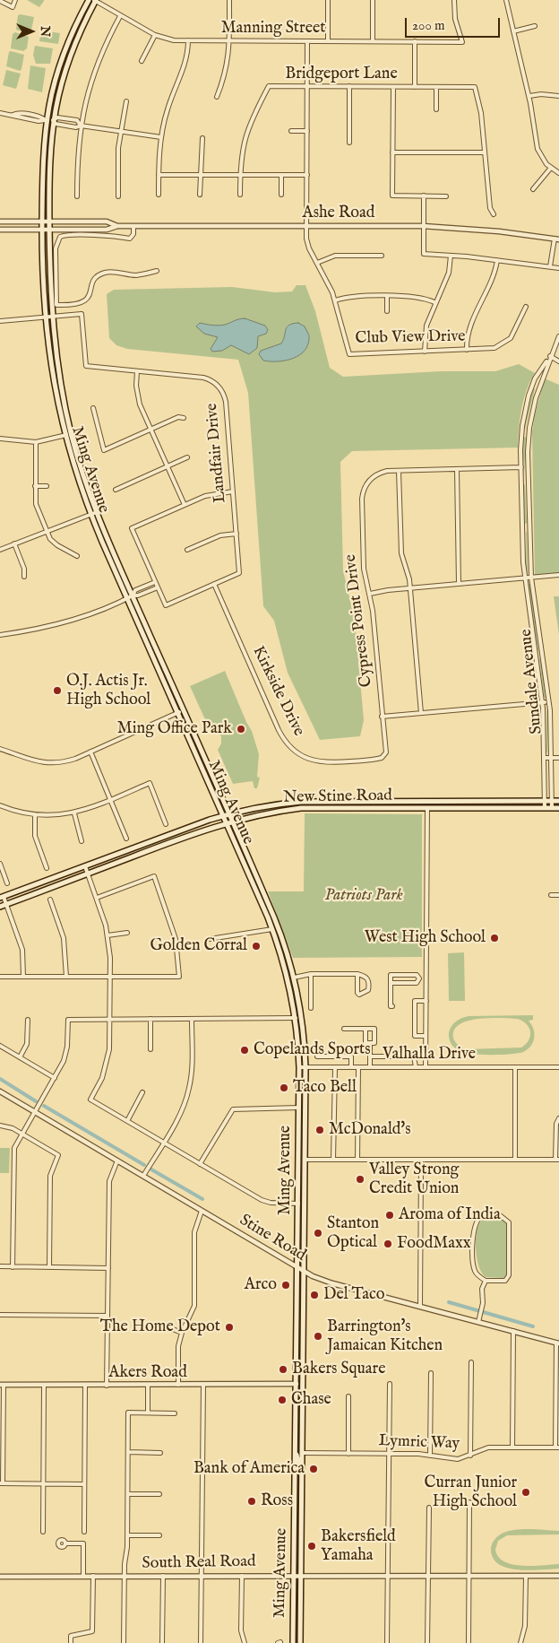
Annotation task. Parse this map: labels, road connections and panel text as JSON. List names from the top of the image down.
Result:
{
  "streets": {
    "main road": ["Ming Avenue", "New Stine Road"],
    "street": [
      "Manning Street",
      "Bridgeport Lane",
      "Ashe Road",
      "Club View Drive",
      "Landfair Drive",
      "Cypress Point Drive",
      "Sundale Avenue",
      "Kirkside Drive",
      "Valhalla Drive",
      "Stine Road",
      "Akers Road",
      "Lymric Way",
      "South Real Road"
    ]
  },
  "crossings": [
    ["Manning Street", "Club View Drive"],
    ["Manning Street", "Ming Avenue"],
    ["Bridgeport Lane", "Club View Drive"],
    ["Ashe Road", "Club View Drive"],
    ["Ashe Road", "Ming Avenue"],
    ["Landfair Drive", "Ming Avenue"],
    ["Landfair Drive", "Kirkside Drive"],
    ["Ming Avenue", "New Stine Road"],
    ["Ming Avenue", "Valhalla Drive"],
    ["Ming Avenue", "Stine Road"],
    ["Ming Avenue", "Akers Road"],
    ["Ming Avenue", "Lymric Way"],
    ["Ming Avenue", "South Real Road"],
    ["Cypress Point Drive", "Kirkside Drive"],
    ["Sundale Avenue", "New Stine Road"]
  ],
  "parks": ["Patriots Park"],
  "places": [
    "O.J. Actis Jr. High School",
    "Ming Office Park",
    "West High School",
    "Golden Corral",
    "Copelands Sports",
    "Taco Bell",
    "McDonald's",
    "Valley Strong Credit Union",
    "Aroma of India",
    "Stanton Optical",
    "FoodMaxx",
    "Arco",
    "Del Taco",
    "The Home Depot",
    "Barrington's Jamaican Kitchen",
    "Bakers Square",
    "Chase",
    "Bank of America",
    "Curran Junior High School",
    "Ross",
    "Bakersfield Yamaha"
  ],
  "scale_bar": "200 m",
  "north": "right"
}
